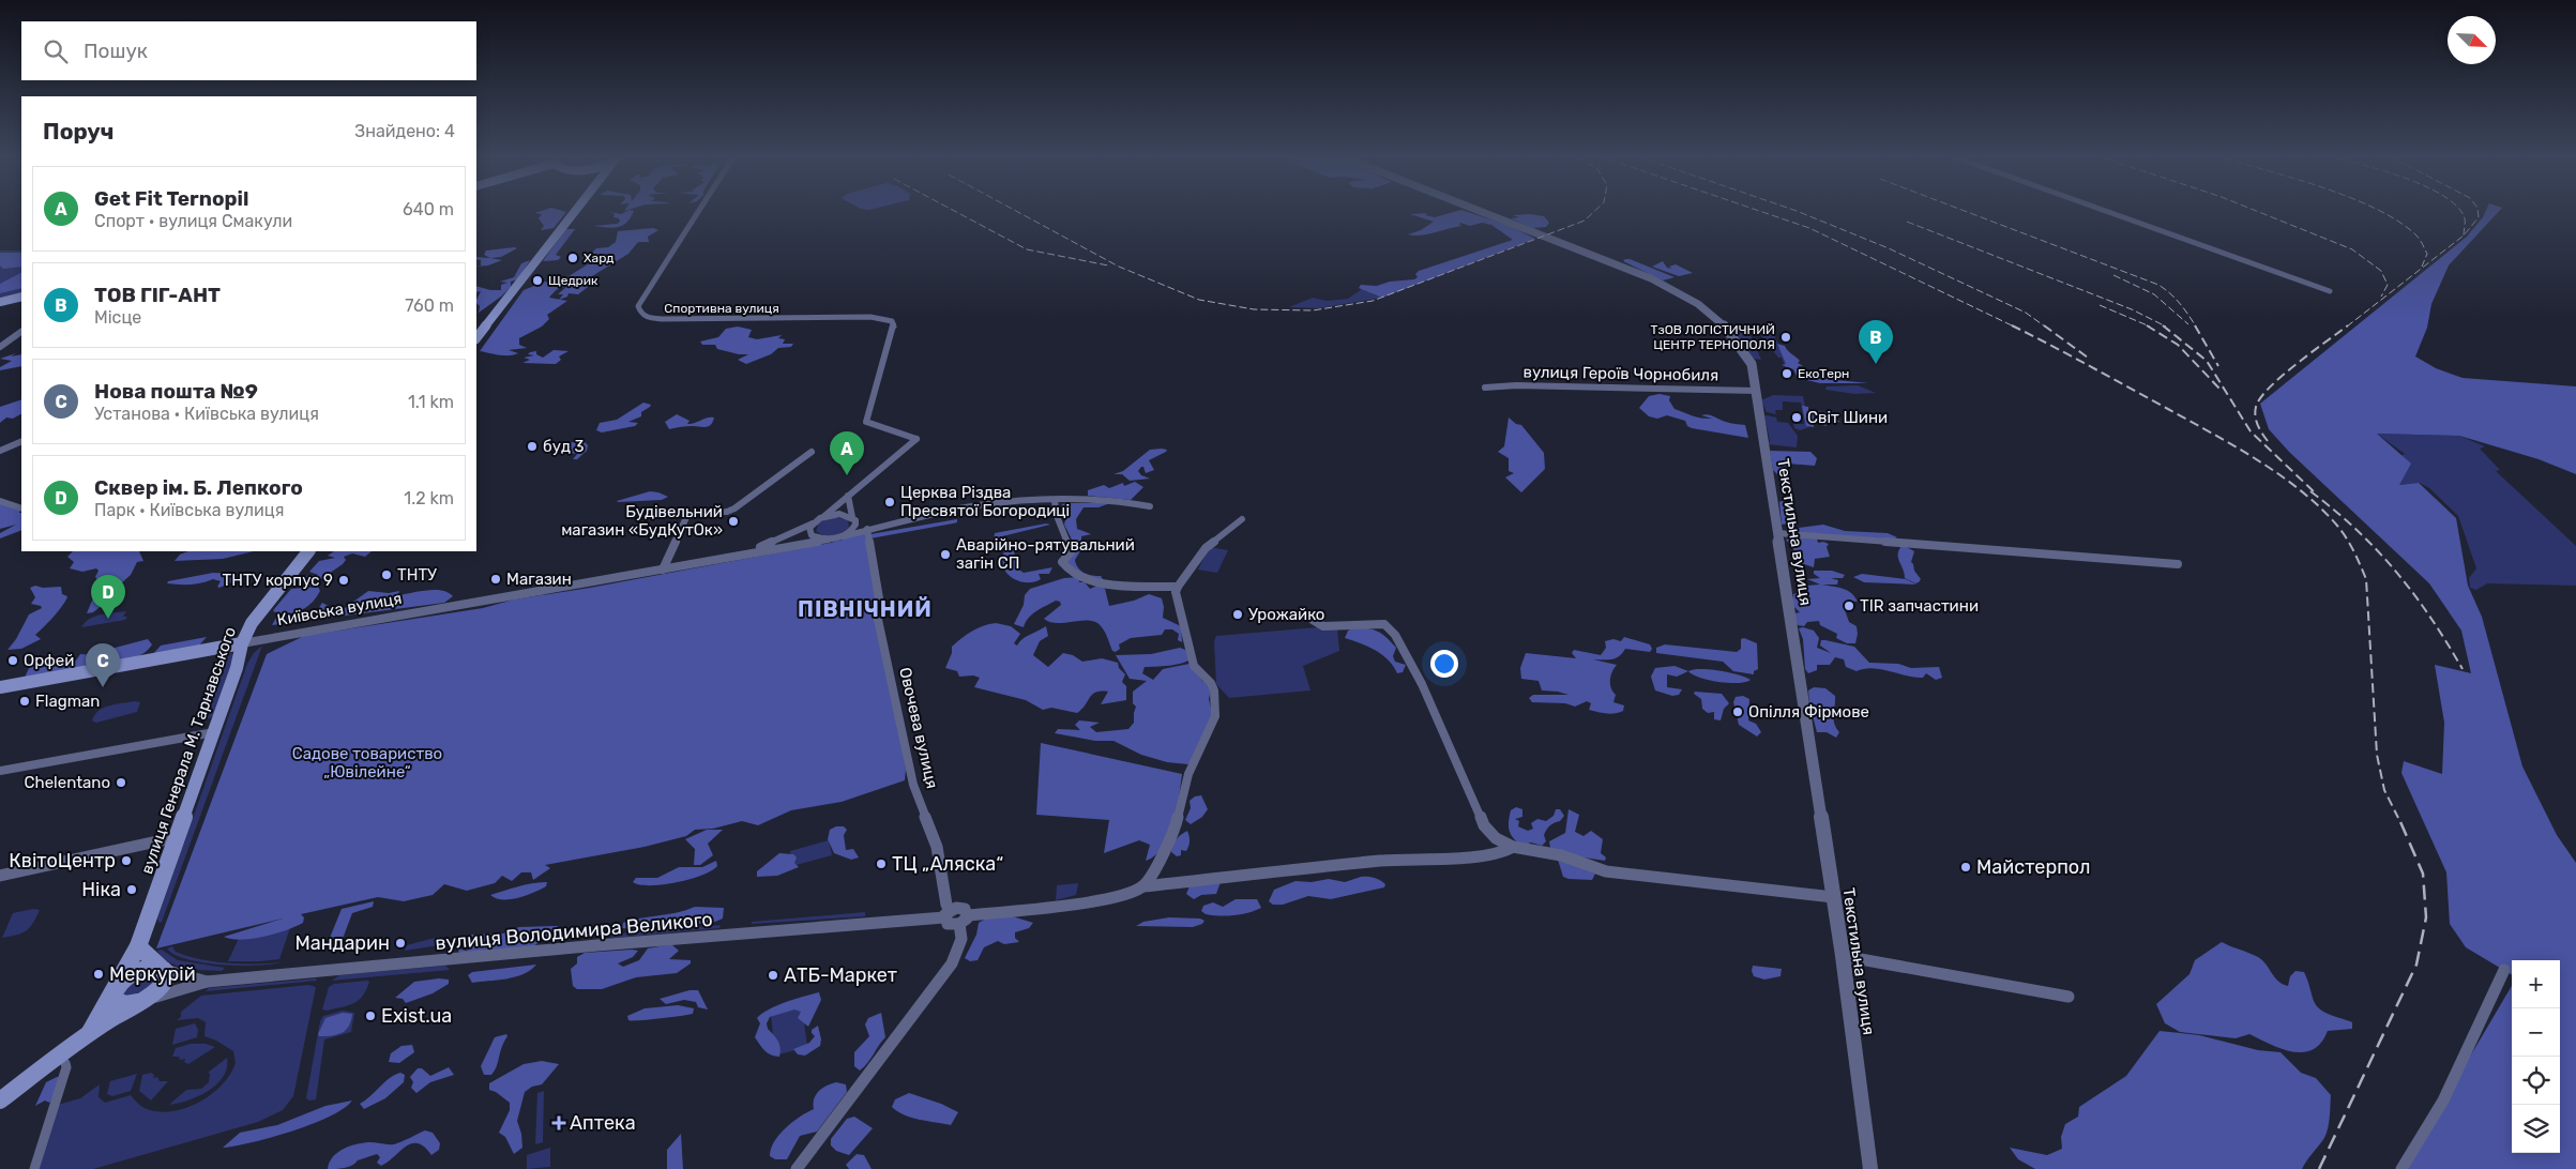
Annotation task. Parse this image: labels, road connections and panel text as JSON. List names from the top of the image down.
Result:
{
  "streets": {
    "main road": ["Київська вулиця", "вулиця Генерала М. Тарнавського"],
    "street": [
      "Спортивна вулиця",
      "вулиця Героїв Чорнобиля",
      "Текстильна вулиця",
      "Овочева вулиця",
      "вулиця Володимира Великого"
    ]
  },
  "crossings": [
    ["вулиця Героїв Чорнобиля", "Текстильна вулиця"],
    ["Київська вулиця", "вулиця Генерала М. Тарнавського"],
    ["Овочева вулиця", "вулиця Володимира Великого"]
  ],
  "districts": ["ПІВНІЧНИЙ"],
  "parks": ["Садове товариство „Ювілейне“"],
  "places": {
    "other": [
      "Хард",
      "Щедрик",
      "ТзОВ ЛОГІСТИЧНИЙ ЦЕНТР ТЕРНОПОЛЯ",
      "ЕкоТерн",
      "Світ Шини",
      "буд 3",
      "Церква Різдва Пресвятої Богородиці",
      "Будівельний магазин «БудКутОк»",
      "Аварійно-рятувальний загін СП",
      "ТНТУ",
      "Магазин",
      "ТНТУ корпус 9",
      "TIR запчастини",
      "Урожайко",
      "Орфей",
      "Flagman",
      "Опілля Фірмове",
      "Chelentano",
      "КвітоЦентр",
      "ТЦ „Аляска“",
      "Майстерпол",
      "Ніка",
      "Мандарин",
      "Меркурій",
      "АТБ-Маркет",
      "Exist.ua"
    ],
    "health": ["Аптека"]
  },
  "north": "bottom right",
  "page": {
    "search": "Пошук",
    "heading": ["Поруч", "Знайдено: 4"],
    "list": [
      {
        "mark": "A",
        "name": "Get Fit Ternopil",
        "note": "Спорт · вулиця Смакули",
        "value": "640 m"
      },
      {
        "mark": "B",
        "name": "ТОВ ГІГ-АНТ",
        "note": "Місце",
        "value": "760 m"
      },
      {
        "mark": "C",
        "name": "Нова пошта №9",
        "note": "Установа · Київська вулиця",
        "value": "1.1 km"
      },
      {
        "mark": "D",
        "name": "Сквер ім. Б. Лепкого",
        "note": "Парк · Київська вулиця",
        "value": "1.2 km"
      }
    ],
    "pins": [
      "B",
      "A",
      "D",
      "C"
    ],
    "map_buttons": ["+", "−"]
  }
}
